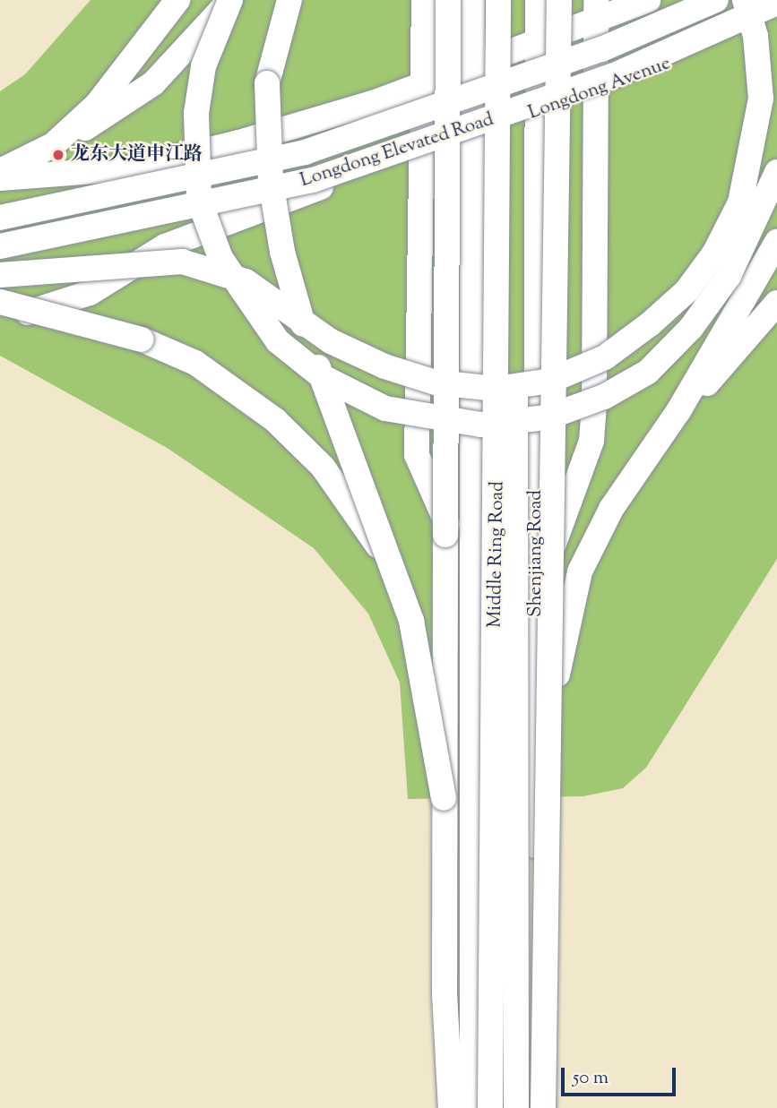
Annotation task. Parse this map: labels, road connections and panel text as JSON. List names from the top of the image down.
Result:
{
  "streets": {
    "main road": [
      "Longdong Avenue",
      "Longdong Elevated Road",
      "Shenjiang Road",
      "Middle Ring Road"
    ]
  },
  "crossings": [
    ["Longdong Avenue", "Shenjiang Road"]
  ],
  "places": ["龙东大道申江路"],
  "scale_bar": "50 m"
}
